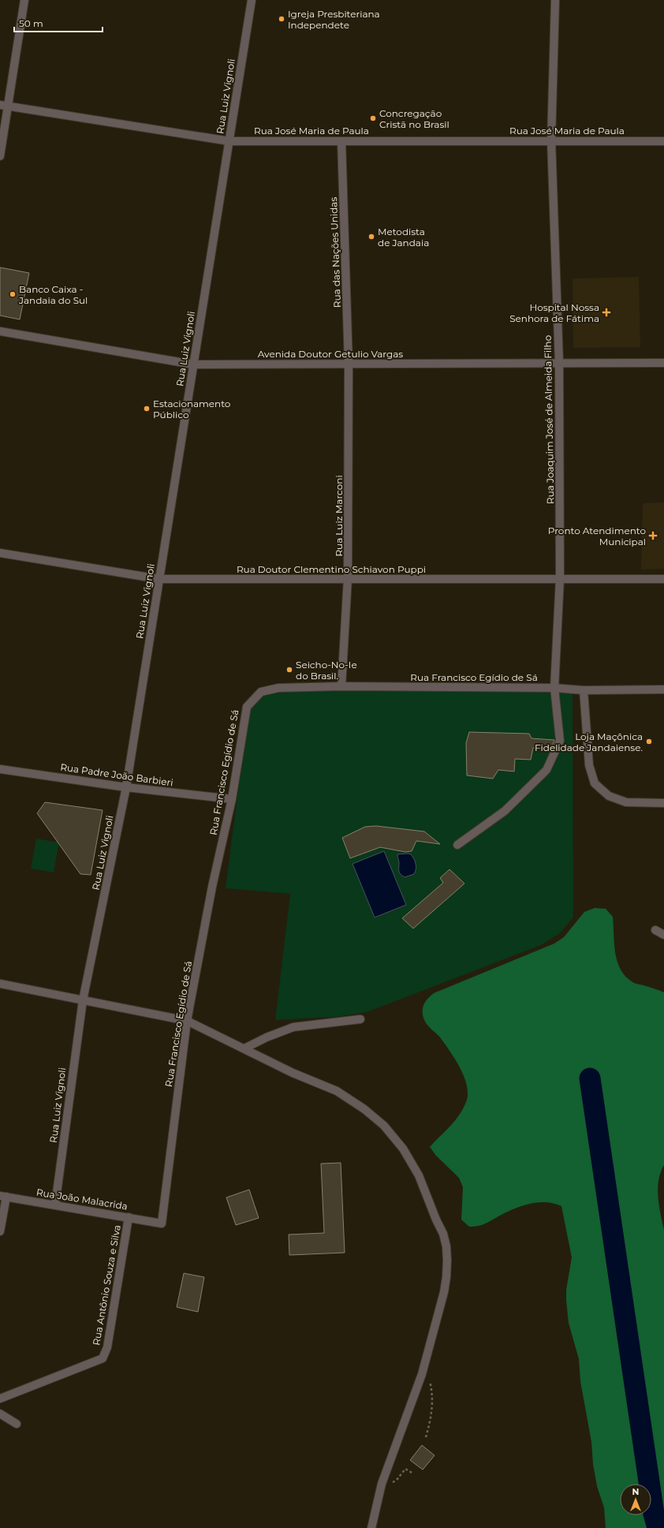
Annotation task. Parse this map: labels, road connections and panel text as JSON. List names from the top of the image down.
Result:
{
  "streets": {
    "street": [
      "Rua Luiz Vignoli",
      "Rua José Maria de Paula",
      "Rua das Nações Unidas",
      "Avenida Doutor Getulio Vargas",
      "Rua Joaquim José de Almeida Filho",
      "Rua Luiz Marconi",
      "Rua Doutor Clementino Schiavon Puppi",
      "Rua Francisco Egídio de Sá",
      "Rua Padre João Barbieri",
      "Rua João Malacrida",
      "Rua Antônio Souza e Silva"
    ]
  },
  "crossings": [
    ["Rua Luiz Vignoli", "Rua José Maria de Paula"],
    ["Rua Luiz Vignoli", "Avenida Doutor Getulio Vargas"],
    ["Rua Luiz Vignoli", "Rua Doutor Clementino Schiavon Puppi"],
    ["Rua Luiz Vignoli", "Rua Padre João Barbieri"],
    ["Rua Luiz Vignoli", "Rua João Malacrida"],
    ["Rua José Maria de Paula", "Rua das Nações Unidas"],
    ["Rua José Maria de Paula", "Rua Joaquim José de Almeida Filho"],
    ["Rua das Nações Unidas", "Avenida Doutor Getulio Vargas"],
    ["Rua das Nações Unidas", "Rua Luiz Marconi"],
    ["Avenida Doutor Getulio Vargas", "Rua Joaquim José de Almeida Filho"],
    ["Avenida Doutor Getulio Vargas", "Rua Luiz Marconi"],
    ["Rua Joaquim José de Almeida Filho", "Rua Doutor Clementino Schiavon Puppi"],
    ["Rua Joaquim José de Almeida Filho", "Rua Francisco Egídio de Sá"],
    ["Rua Luiz Marconi", "Rua Doutor Clementino Schiavon Puppi"],
    ["Rua Luiz Marconi", "Rua Francisco Egídio de Sá"],
    ["Rua Francisco Egídio de Sá", "Rua Padre João Barbieri"],
    ["Rua Francisco Egídio de Sá", "Rua João Malacrida"],
    ["Rua João Malacrida", "Rua Antônio Souza e Silva"]
  ],
  "places": {
    "other": [
      "Igreja Presbiteriana Independete",
      "Concregação Cristã no Brasil",
      "Metodista de Jandaia",
      "Banco Caixa - Jandaia do Sul",
      "Estacionamento Público",
      "Seicho-No-Ie do Brasil.",
      "Loja Maçônica Fidelidade Jandaiense."
    ],
    "health": ["Hospital Nossa Senhora de Fátima", "Pronto Atendimento Municipal"]
  },
  "scale_bar": "50 m",
  "north": "top"
}
